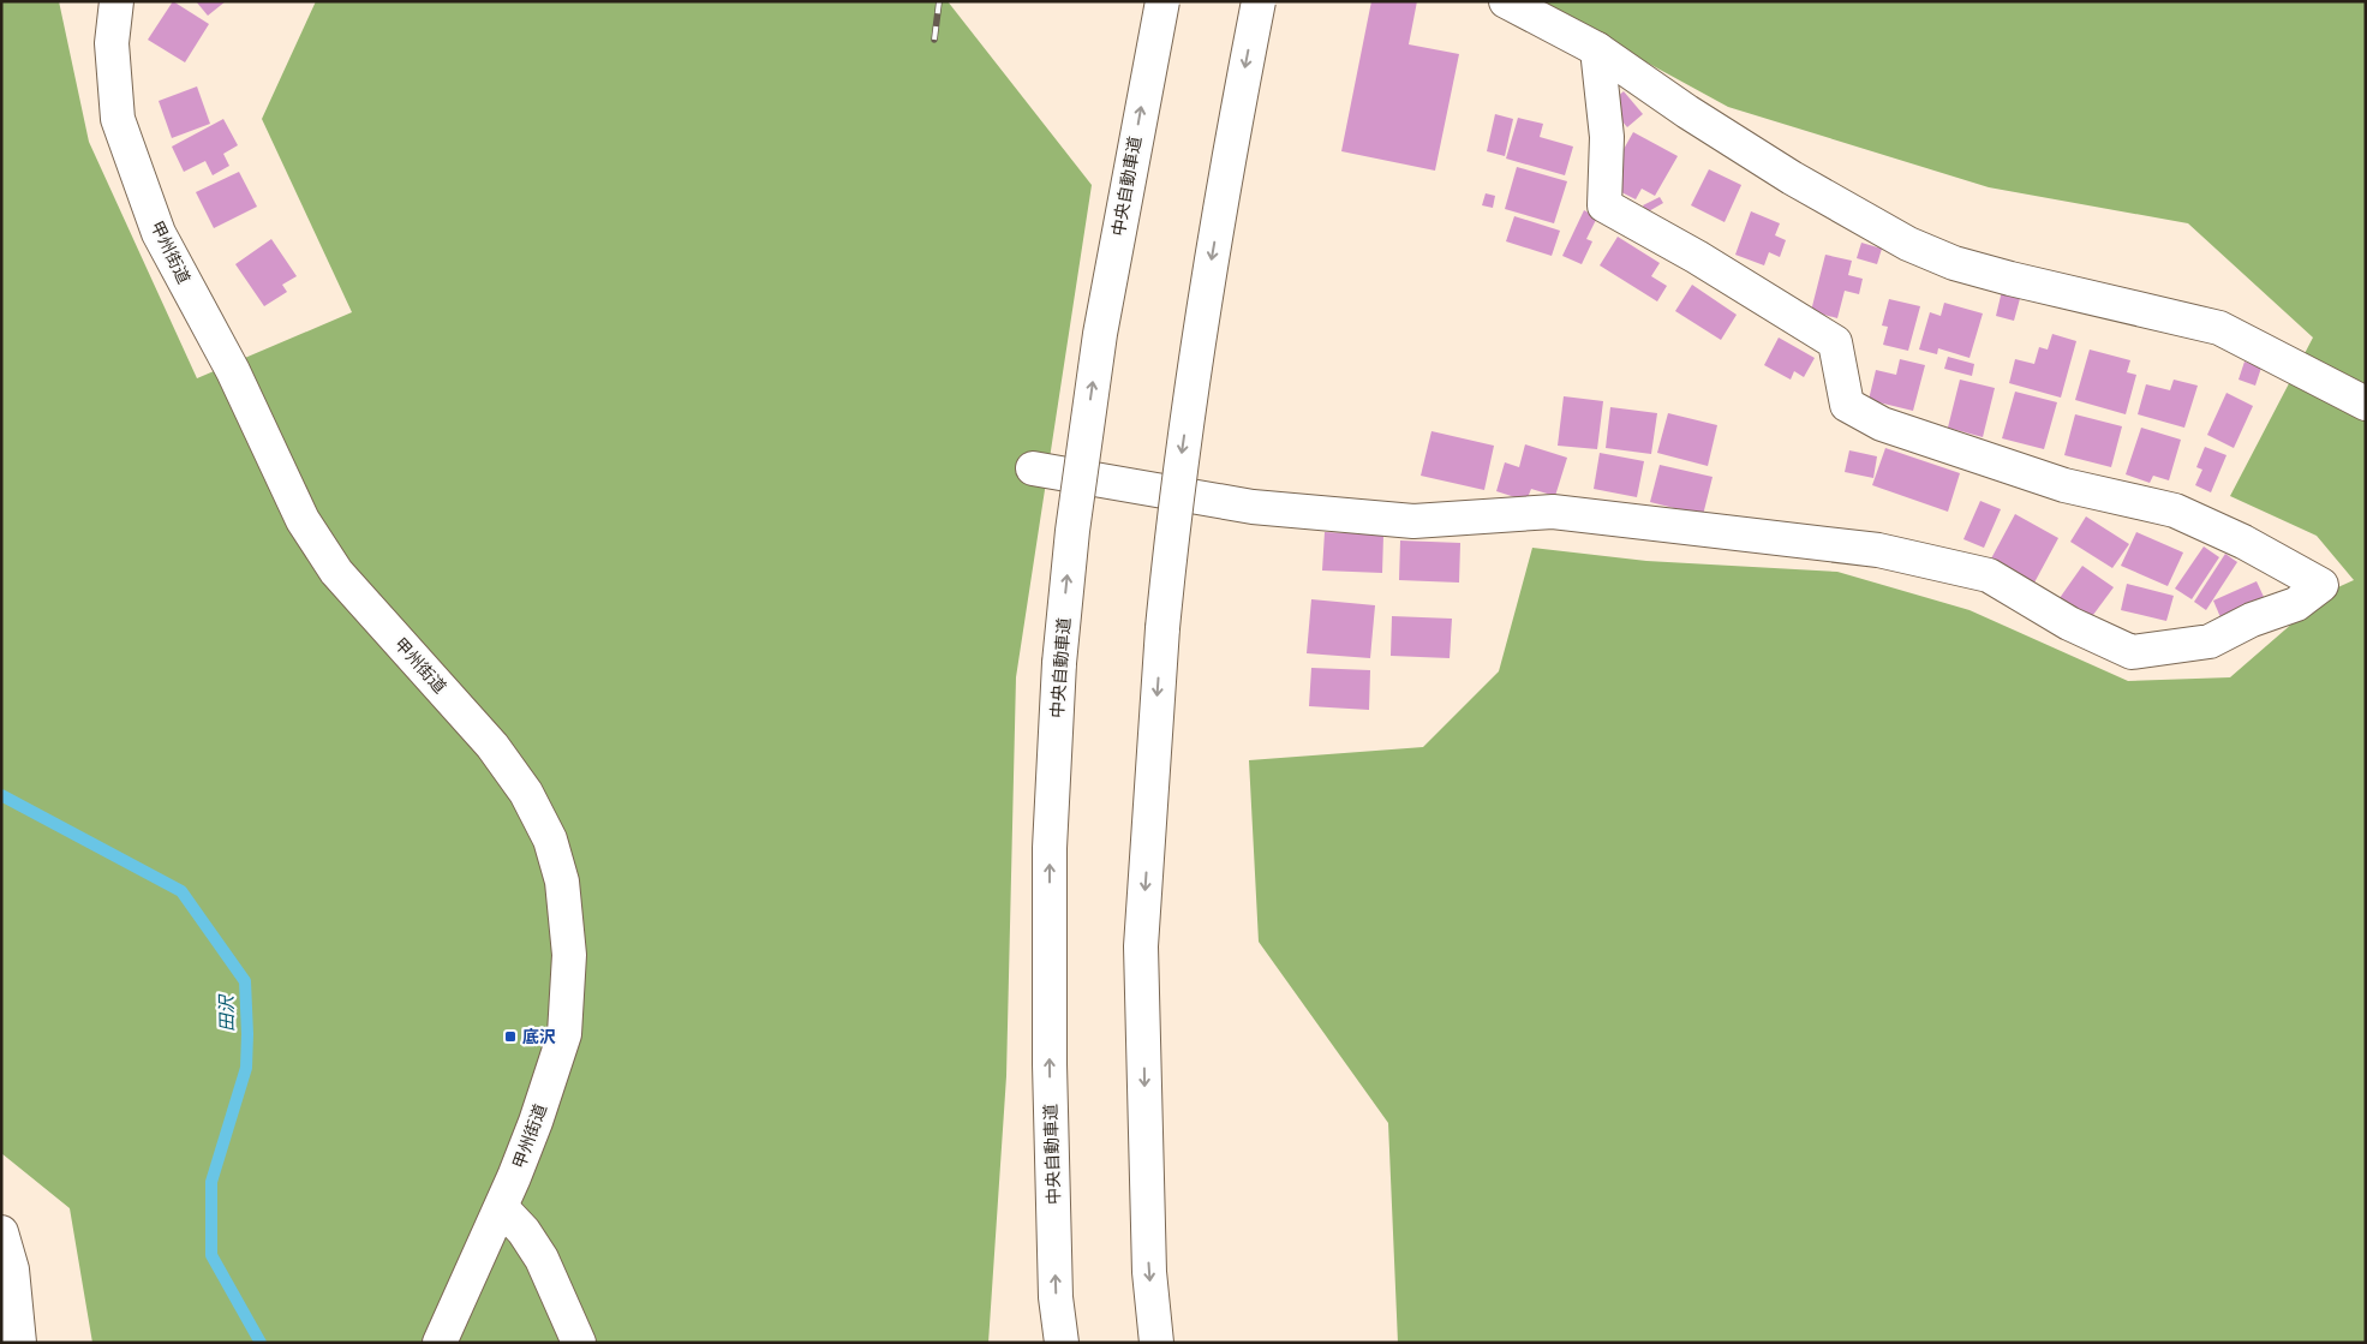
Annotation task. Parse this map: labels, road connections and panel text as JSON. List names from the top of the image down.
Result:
{
  "streets": {
    "main road": ["中央自動車道", "甲州街道"]
  },
  "water": ["田沢"],
  "places": {
    "transit": ["底沢"]
  }
}
